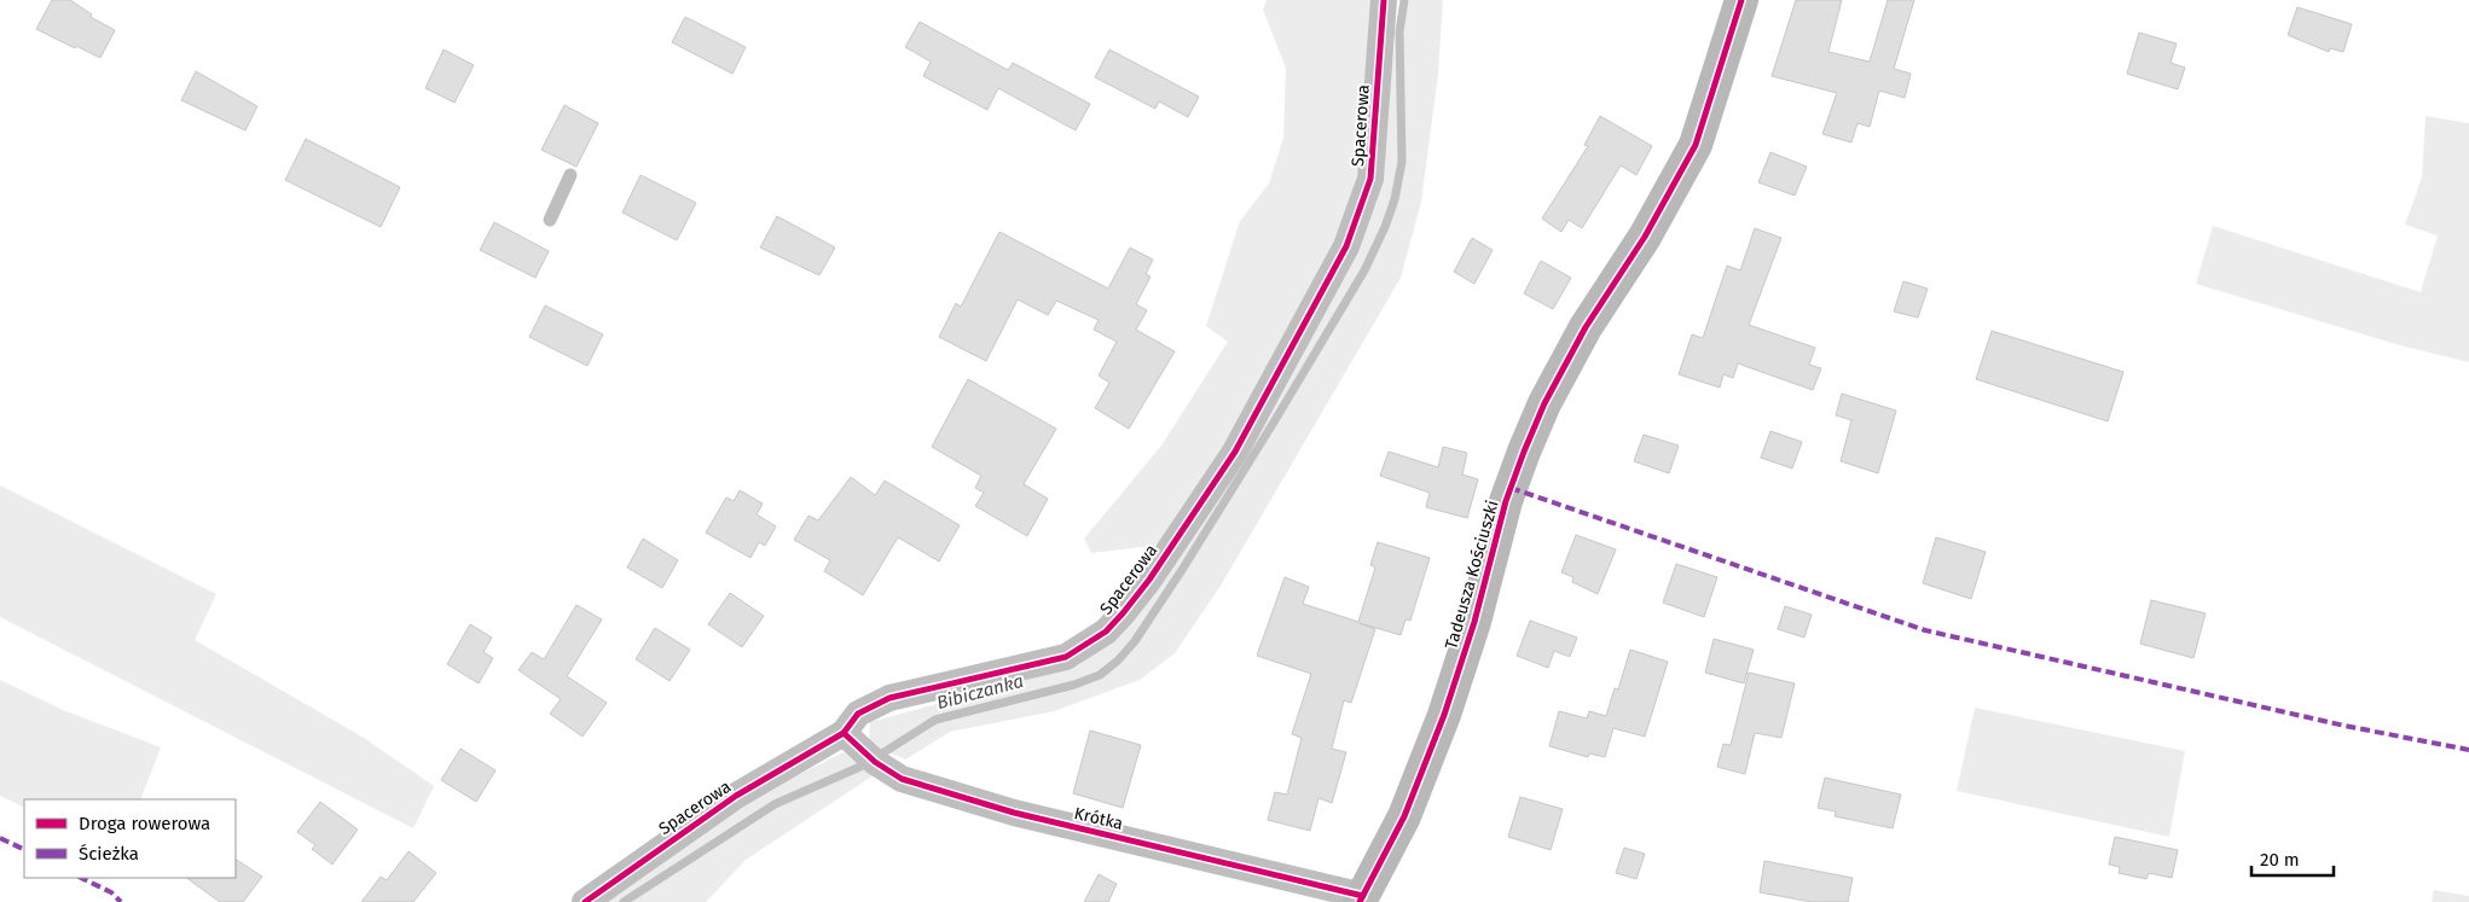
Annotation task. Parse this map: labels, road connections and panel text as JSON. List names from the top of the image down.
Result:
{
  "streets": {
    "street": ["Spacerowa", "Tadeusza Kościuszki", "Krótka"]
  },
  "crossings": [
    ["Spacerowa", "Krótka"],
    ["Tadeusza Kościuszki", "Krótka"]
  ],
  "water": ["Bibiczanka"],
  "legend": ["Droga rowerowa", "Ścieżka"],
  "scale_bar": "20 m"
}
